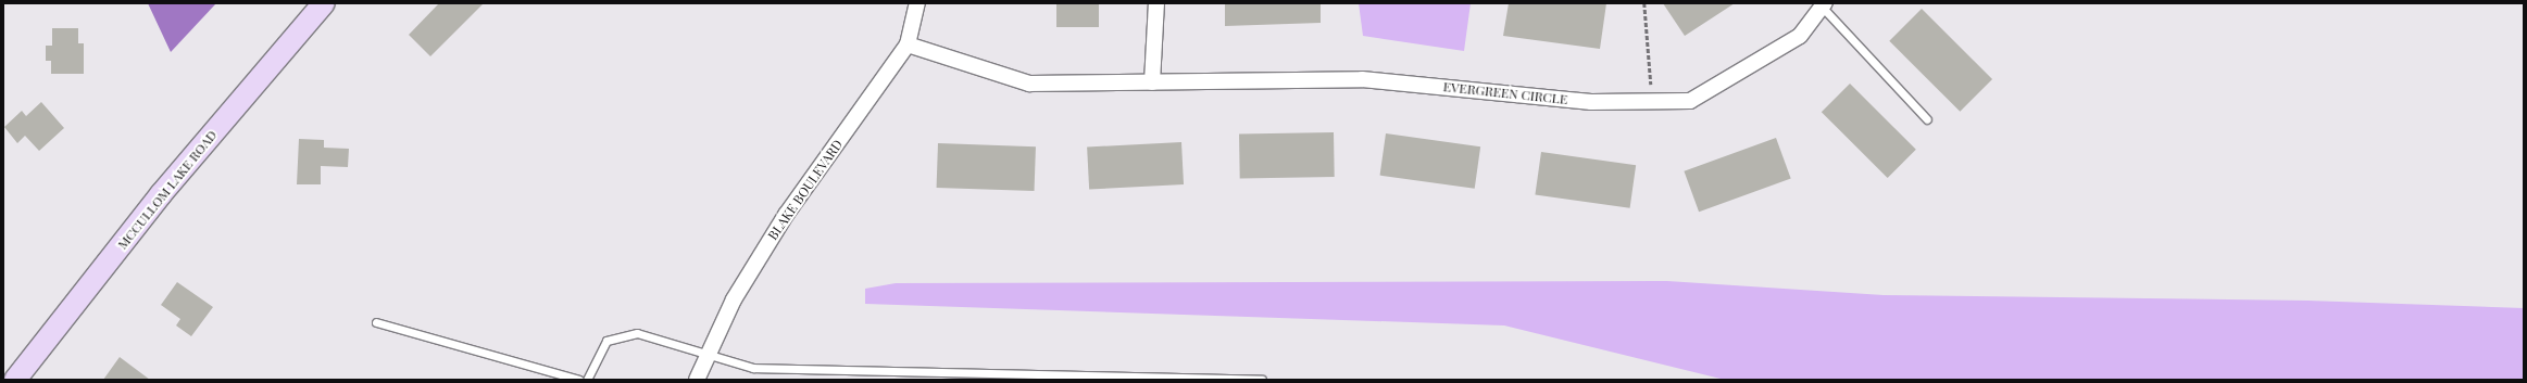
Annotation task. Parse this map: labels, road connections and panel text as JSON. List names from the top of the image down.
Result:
{
  "streets": {
    "street": ["EVERGREEN CIRCLE", "MCCULLOM LAKE ROAD", "BLAKE BOULEVARD"]
  },
  "crossings": [
    ["EVERGREEN CIRCLE", "BLAKE BOULEVARD"]
  ]
}
